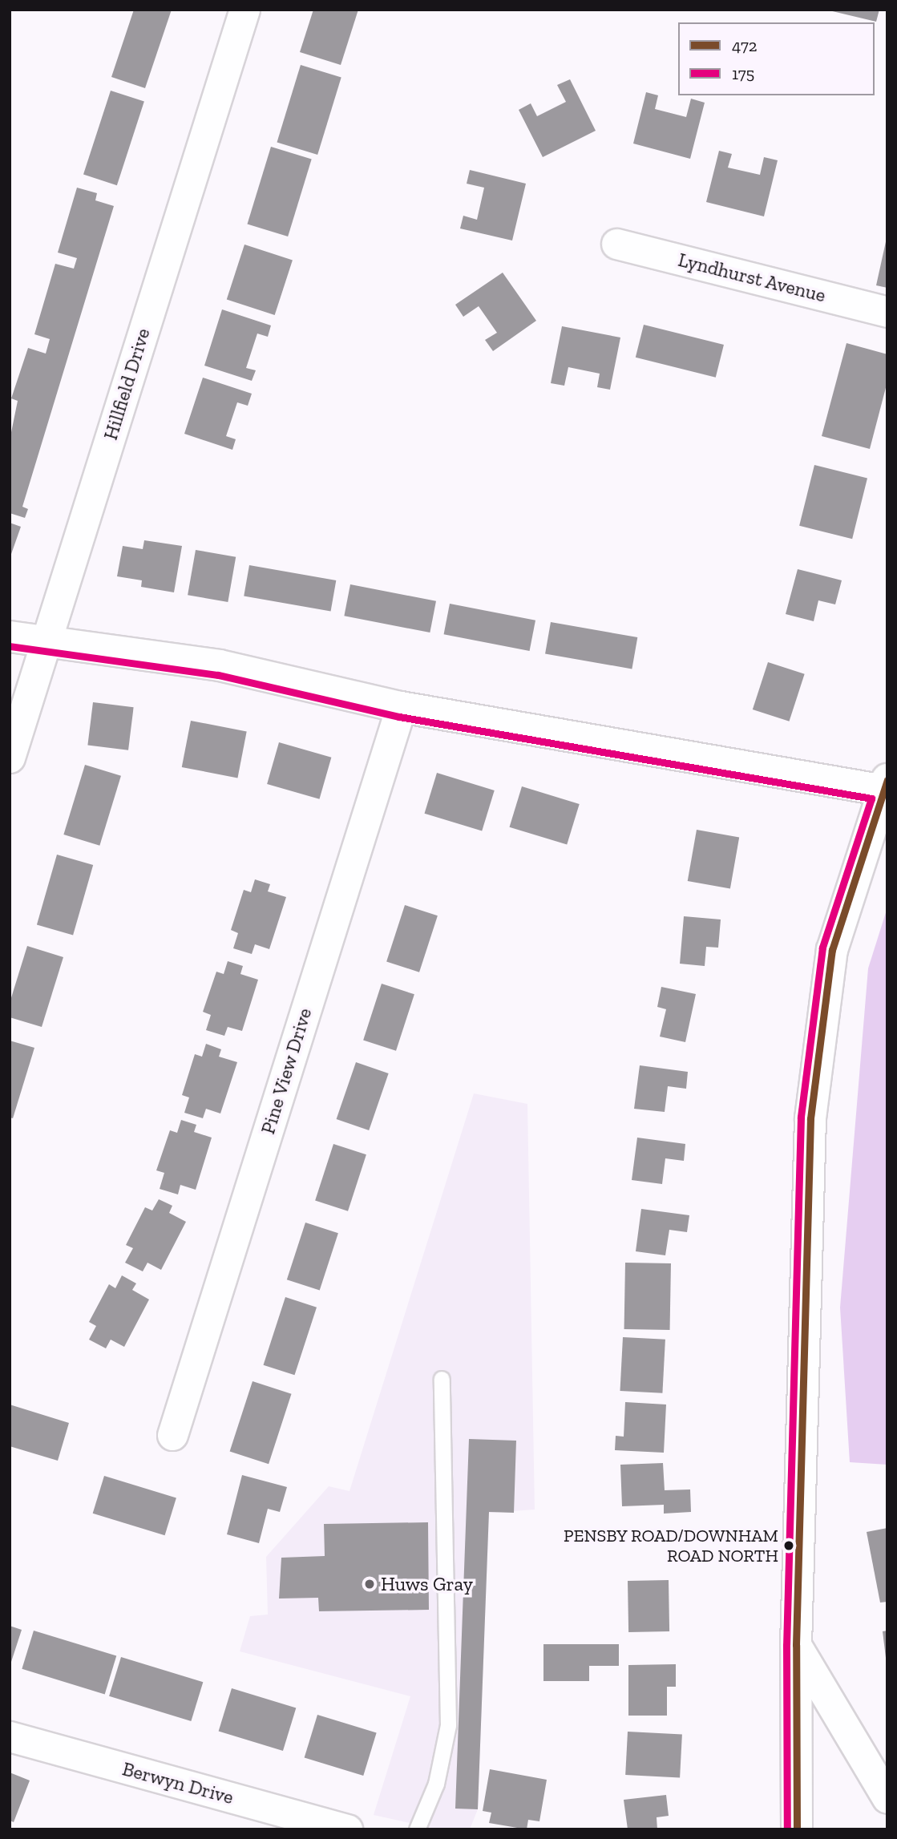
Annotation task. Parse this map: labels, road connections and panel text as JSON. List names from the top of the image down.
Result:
{
  "streets": {
    "street": [
      "Lyndhurst Avenue",
      "Hillfield Drive",
      "Pine View Drive",
      "Berwyn Drive"
    ]
  },
  "places": ["PENSBY ROAD/DOWNHAM ROAD NORTH", "Huws Gray"],
  "lines": ["transit line 175", "transit line 472"],
  "legend": ["472", "175"]
}
